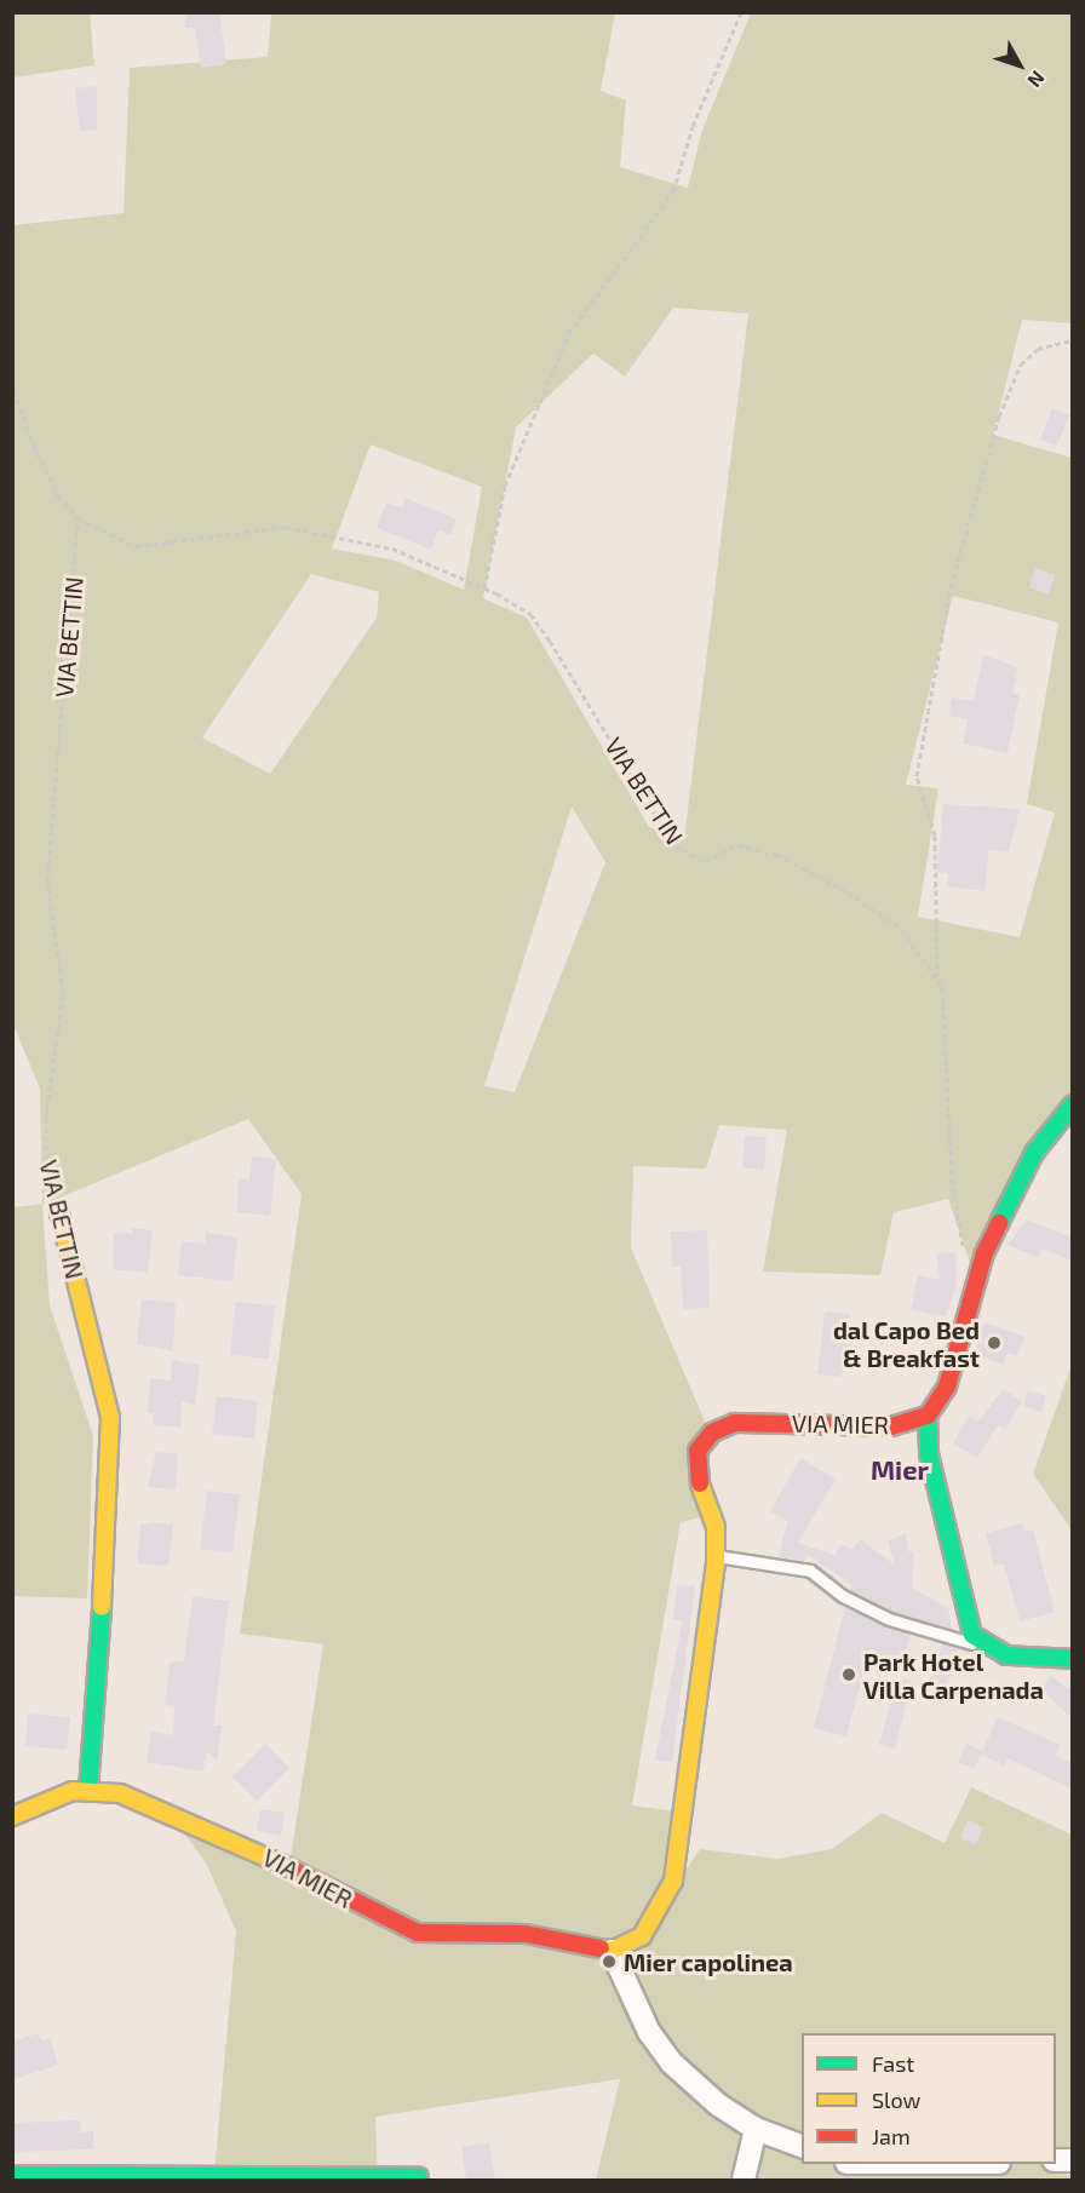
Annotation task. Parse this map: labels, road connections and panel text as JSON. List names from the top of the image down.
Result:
{
  "streets": {
    "street": ["VIA BETTIN", "VIA MIER"]
  },
  "crossings": [
    ["VIA BETTIN", "VIA MIER"]
  ],
  "districts": ["Mier"],
  "places": ["dal Capo Bed & Breakfast", "Park Hotel Villa Carpenada", "Mier capolinea"],
  "legend": ["Fast", "Slow", "Jam"],
  "north": "bottom right"
}
